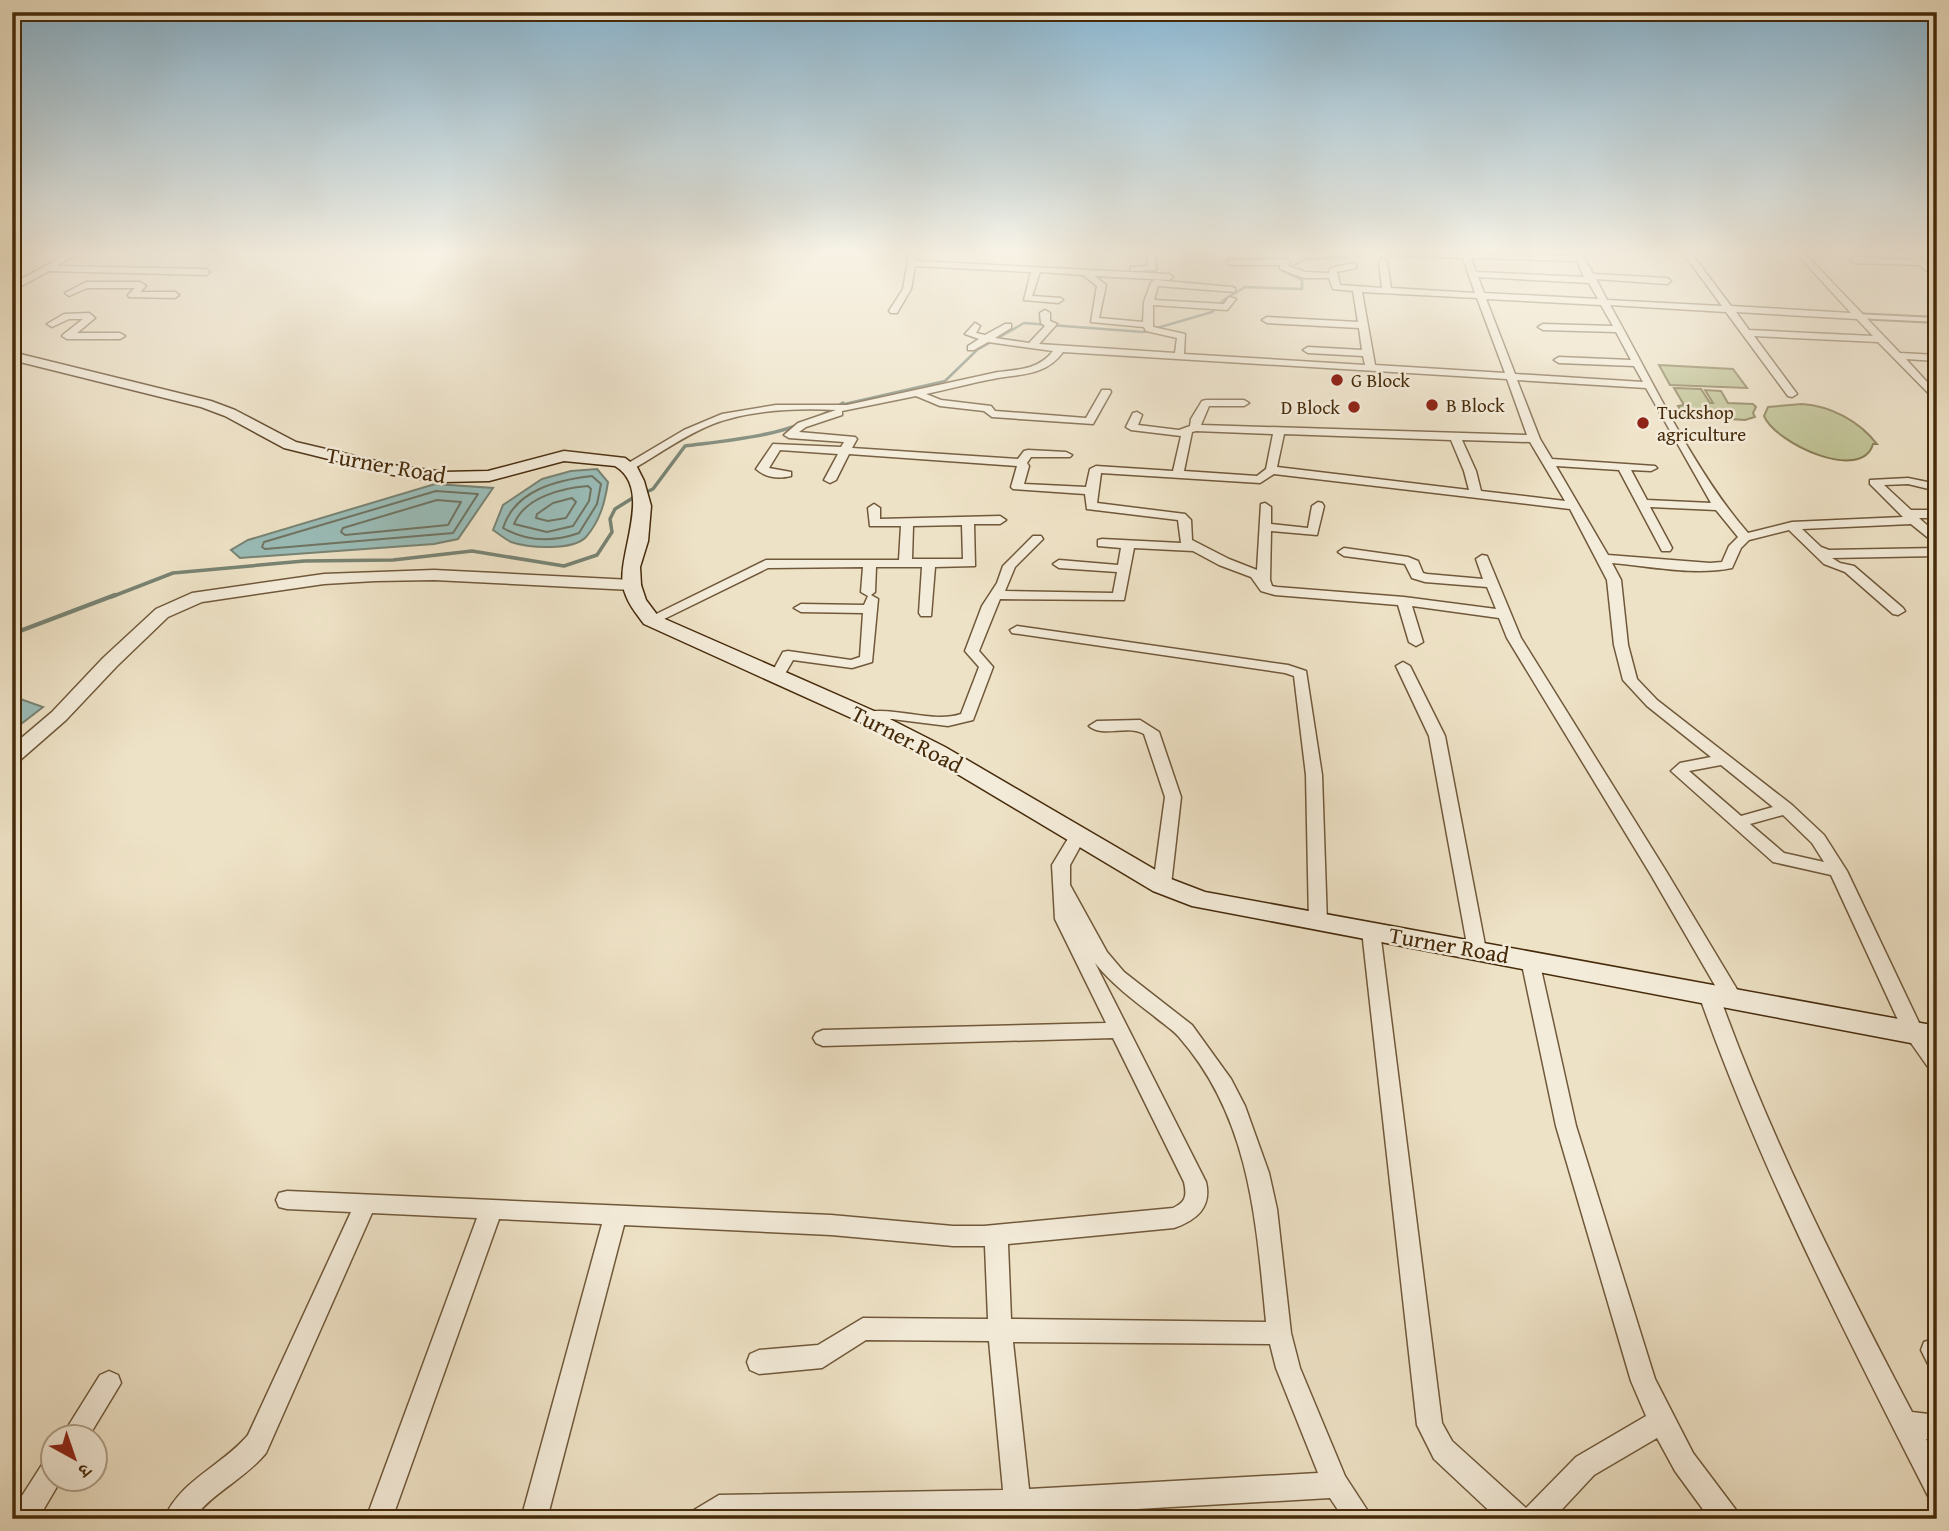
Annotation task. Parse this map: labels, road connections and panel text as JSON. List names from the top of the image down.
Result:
{
  "streets": {
    "main road": ["Turner Road"]
  },
  "places": [
    "G Block",
    "B Block",
    "D Block",
    "Tuckshop agriculture"
  ],
  "north": "bottom right"
}
